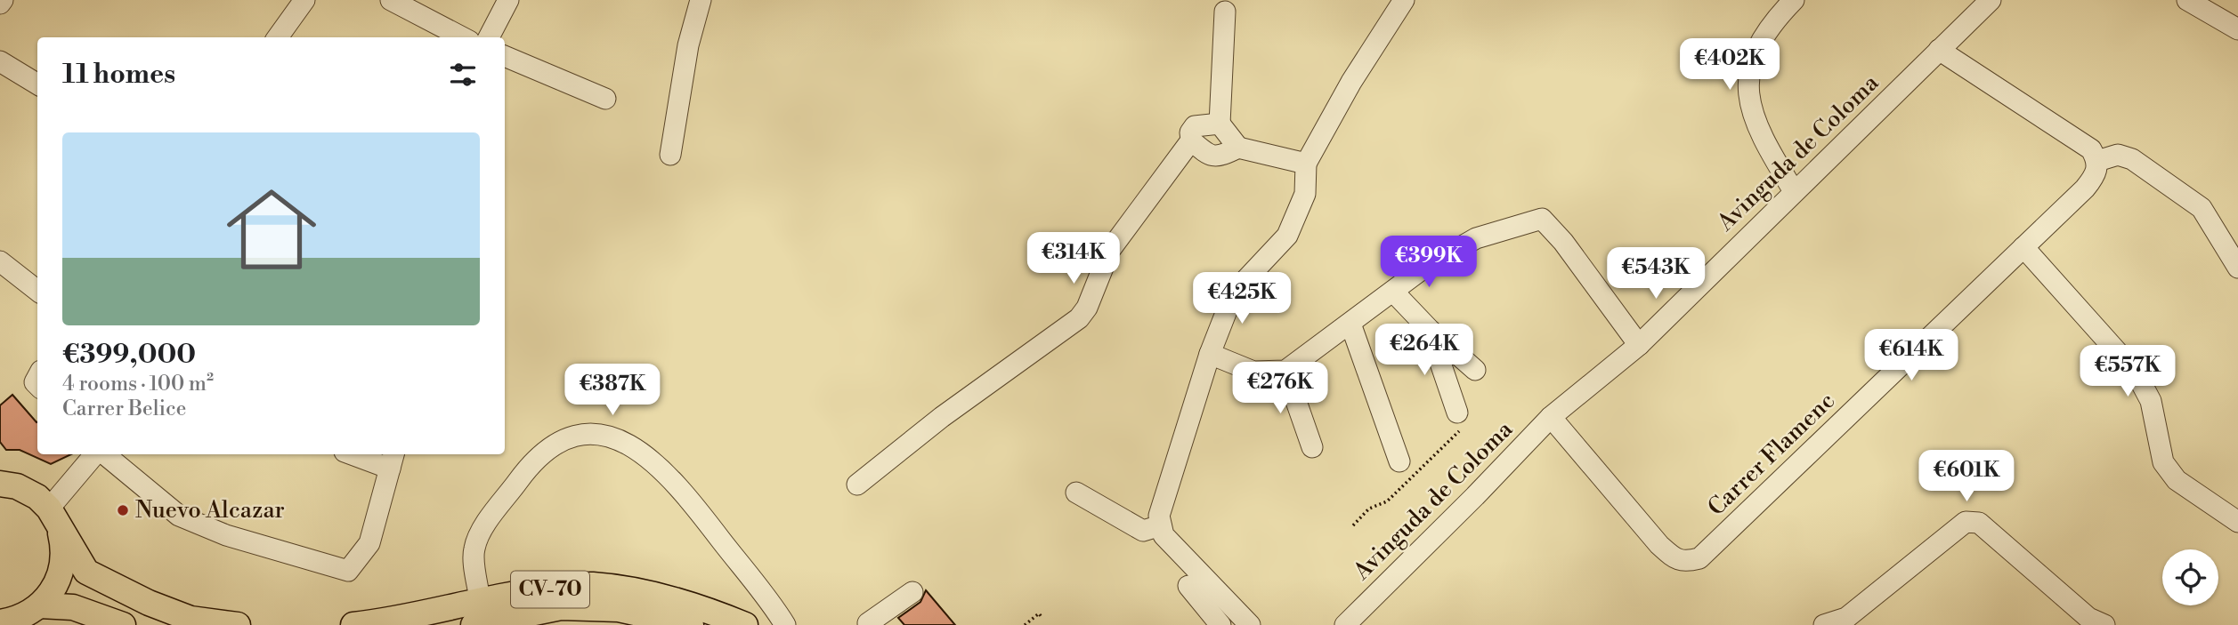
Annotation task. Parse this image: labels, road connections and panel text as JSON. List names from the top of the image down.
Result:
{
  "streets": {
    "main road": ["CV-70"],
    "street": ["Avinguda de Coloma", "Carrer Flamenc"]
  },
  "crossings": [
    ["Avinguda de Coloma", "Carrer Flamenc"]
  ],
  "places": ["Nuevo Alcazar"],
  "page": {
    "heading": "11 homes",
    "price": [
      "€402K",
      "€314K",
      "€399K",
      "€543K",
      "€425K",
      "€264K",
      "€614K",
      "€557K",
      "€276K",
      "€387K",
      "€601K"
    ],
    "list": [
      {
        "name": "€399,000",
        "note": "4 rooms · 100 m² · Carrer Belice"
      }
    ]
  }
}
